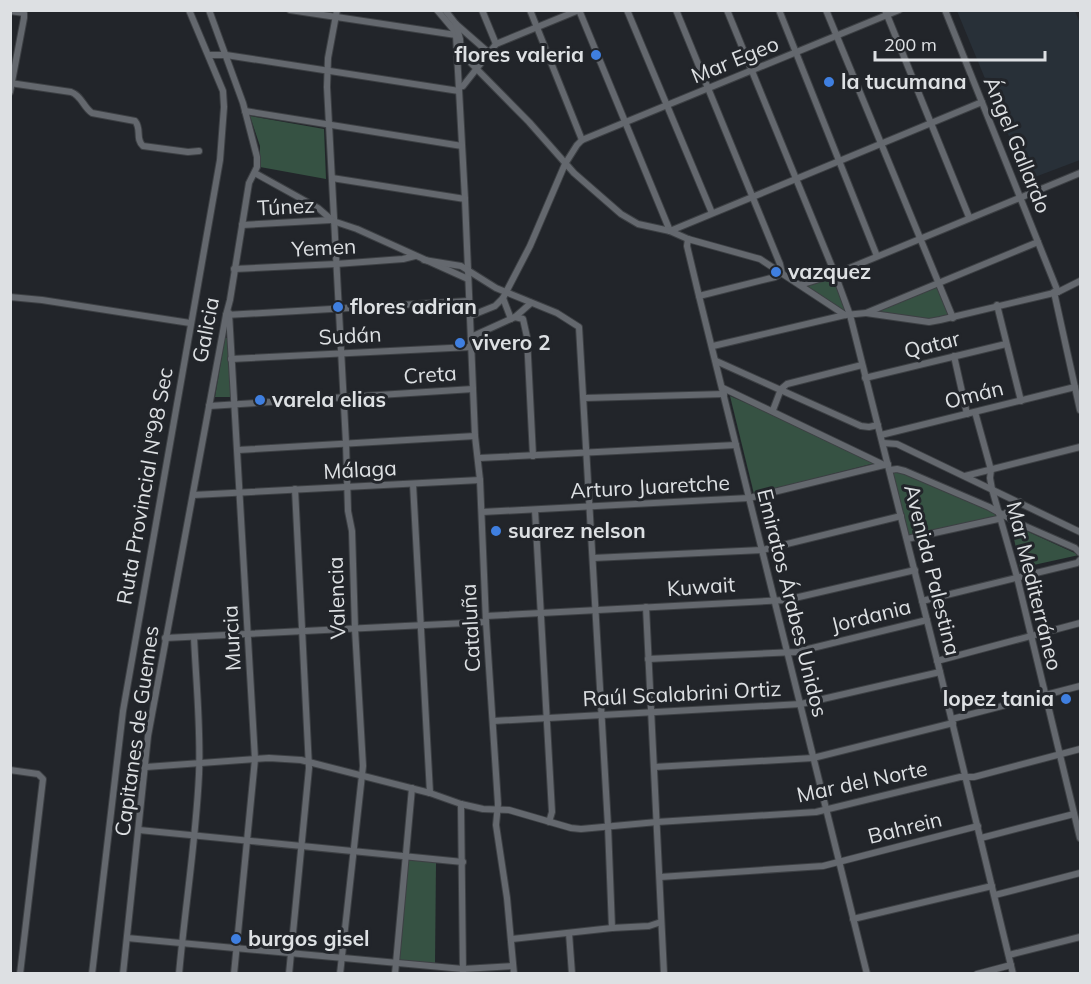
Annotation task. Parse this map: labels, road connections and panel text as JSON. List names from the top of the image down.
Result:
{
  "streets": {
    "street": [
      "Mar Egeo",
      "Ángel Gallardo",
      "Túnez",
      "Yemen",
      "Galicia",
      "Sudán",
      "Qatar",
      "Creta",
      "Omán",
      "Málaga",
      "Ruta Provincial Nº98 Sec",
      "Arturo Juaretche",
      "Avenida Palestina",
      "Mar Mediterráneo",
      "Kuwait",
      "Valencia",
      "Emiratos Árabes Unidos",
      "Jordania",
      "Cataluña",
      "Murcia",
      "Raúl Scalabrini Ortiz",
      "Capitanes de Guemes",
      "Mar del Norte",
      "Bahrein"
    ]
  },
  "crossings": [
    ["Mar Egeo", "Avenida Palestina"],
    ["Ángel Gallardo", "Omán"],
    ["Túnez", "Galicia"],
    ["Túnez", "Valencia"],
    ["Yemen", "Galicia"],
    ["Yemen", "Valencia"],
    ["Galicia", "Creta"],
    ["Galicia", "Málaga"],
    ["Galicia", "Murcia"],
    ["Galicia", "Capitanes de Guemes"],
    ["Sudán", "Valencia"],
    ["Sudán", "Cataluña"],
    ["Sudán", "Murcia"],
    ["Qatar", "Avenida Palestina"],
    ["Creta", "Valencia"],
    ["Creta", "Cataluña"],
    ["Creta", "Murcia"],
    ["Omán", "Avenida Palestina"],
    ["Omán", "Mar Mediterráneo"],
    ["Málaga", "Valencia"],
    ["Málaga", "Cataluña"],
    ["Málaga", "Murcia"],
    ["Málaga", "Capitanes de Guemes"],
    ["Arturo Juaretche", "Avenida Palestina"],
    ["Arturo Juaretche", "Emiratos Árabes Unidos"],
    ["Arturo Juaretche", "Cataluña"],
    ["Avenida Palestina", "Kuwait"],
    ["Avenida Palestina", "Jordania"],
    ["Avenida Palestina", "Raúl Scalabrini Ortiz"],
    ["Avenida Palestina", "Mar del Norte"],
    ["Avenida Palestina", "Bahrein"],
    ["Mar Mediterráneo", "Jordania"],
    ["Mar Mediterráneo", "Mar del Norte"],
    ["Kuwait", "Valencia"],
    ["Kuwait", "Emiratos Árabes Unidos"],
    ["Kuwait", "Cataluña"],
    ["Kuwait", "Murcia"],
    ["Kuwait", "Capitanes de Guemes"],
    ["Emiratos Árabes Unidos", "Jordania"],
    ["Emiratos Árabes Unidos", "Raúl Scalabrini Ortiz"],
    ["Emiratos Árabes Unidos", "Mar del Norte"],
    ["Emiratos Árabes Unidos", "Bahrein"],
    ["Cataluña", "Raúl Scalabrini Ortiz"]
  ],
  "places": [
    "flores valeria",
    "la tucumana",
    "vazquez",
    "flores adrian",
    "vivero 2",
    "varela elias",
    "suarez nelson",
    "lopez tania",
    "burgos gisel"
  ],
  "scale_bar": "200 m"
}
